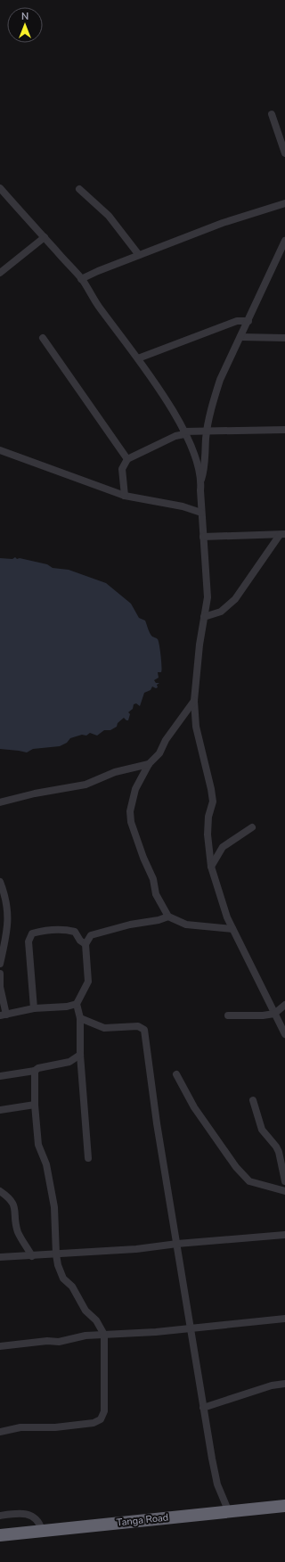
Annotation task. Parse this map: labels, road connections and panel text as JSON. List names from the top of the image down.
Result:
{
  "streets": {
    "highway": ["Tanga Road"]
  },
  "north": "top"
}
